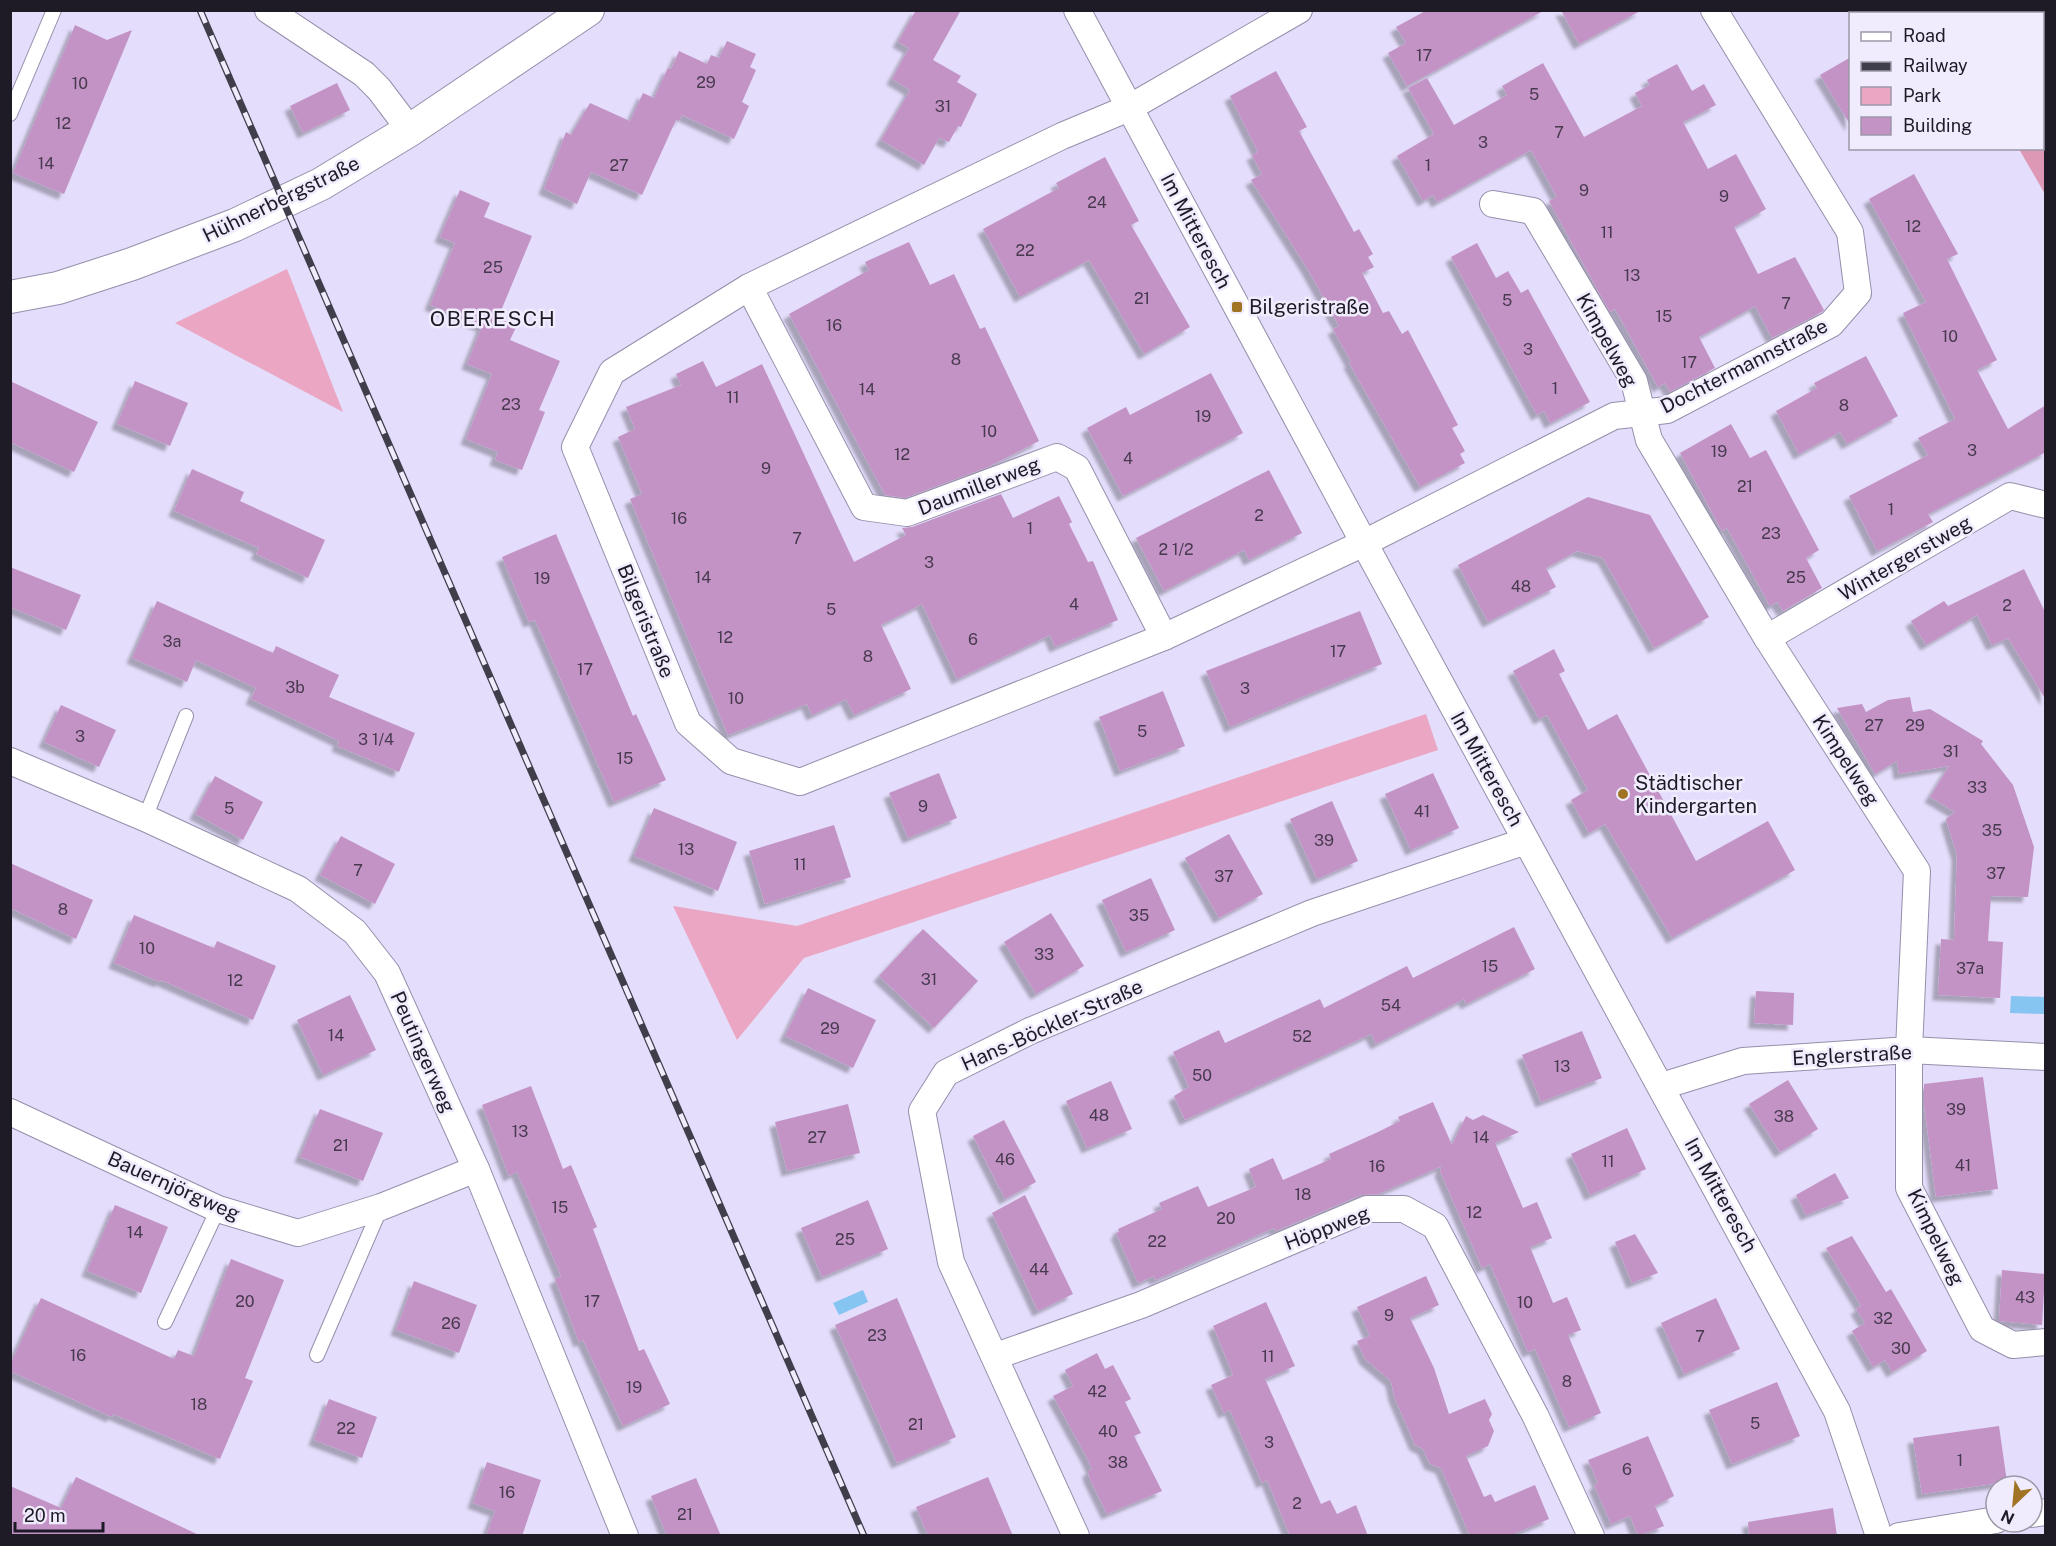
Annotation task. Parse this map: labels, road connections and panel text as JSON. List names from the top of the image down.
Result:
{
  "streets": {
    "street": [
      "Hühnerbergstraße",
      "Im Mitteresch",
      "Kimpelweg",
      "Dochtermannstraße",
      "Daumillerweg",
      "Wintergerstweg",
      "Bilgeristraße",
      "Hans-Böckler-Straße",
      "Peutingerweg",
      "Englerstraße",
      "Bauernjörgweg",
      "Höppweg"
    ]
  },
  "crossings": [
    ["Im Mitteresch", "Dochtermannstraße"],
    ["Im Mitteresch", "Bilgeristraße"],
    ["Im Mitteresch", "Hans-Böckler-Straße"],
    ["Im Mitteresch", "Englerstraße"],
    ["Kimpelweg", "Dochtermannstraße"],
    ["Kimpelweg", "Wintergerstweg"],
    ["Kimpelweg", "Englerstraße"],
    ["Dochtermannstraße", "Bilgeristraße"],
    ["Daumillerweg", "Bilgeristraße"],
    ["Hans-Böckler-Straße", "Höppweg"],
    ["Peutingerweg", "Bauernjörgweg"]
  ],
  "districts": ["OBERESCH"],
  "places": {
    "transit": ["Bilgeristraße"],
    "other": ["Städtischer Kindergarten"]
  },
  "house_numbers": [
    "17",
    "29",
    "10",
    "5",
    "31",
    "12",
    "7",
    "3",
    "14",
    "27",
    "1",
    "9",
    "9",
    "24",
    "12",
    "11",
    "22",
    "25",
    "13",
    "21",
    "5",
    "7",
    "15",
    "16",
    "10",
    "3",
    "8",
    "17",
    "1",
    "14",
    "11",
    "23",
    "8",
    "19",
    "10",
    "3",
    "19",
    "12",
    "4",
    "9",
    "21",
    "1",
    "2",
    "16",
    "1",
    "23",
    "7",
    "2 1/2",
    "3",
    "14",
    "25",
    "19",
    "48",
    "4",
    "2",
    "5",
    "12",
    "6",
    "3a",
    "17",
    "8",
    "17",
    "3b",
    "3",
    "10",
    "27",
    "29",
    "5",
    "3",
    "3 1/4",
    "31",
    "15",
    "33",
    "9",
    "5",
    "41",
    "35",
    "39",
    "13",
    "11",
    "7",
    "37",
    "37",
    "8",
    "35",
    "10",
    "33",
    "15",
    "37a",
    "31",
    "12",
    "54",
    "29",
    "14",
    "52",
    "13",
    "50",
    "39",
    "48",
    "38",
    "13",
    "27",
    "14",
    "21",
    "46",
    "11",
    "41",
    "16",
    "18",
    "15",
    "12",
    "20",
    "14",
    "25",
    "22",
    "44",
    "43",
    "20",
    "17",
    "10",
    "9",
    "32",
    "26",
    "23",
    "7",
    "30",
    "16",
    "11",
    "8",
    "19",
    "42",
    "18",
    "5",
    "21",
    "22",
    "40",
    "3",
    "1",
    "38",
    "6",
    "16",
    "2",
    "21"
  ],
  "legend": [
    "Road",
    "Railway",
    "Park",
    "Building"
  ],
  "scale_bar": "20 m",
  "north": "bottom left"
}
